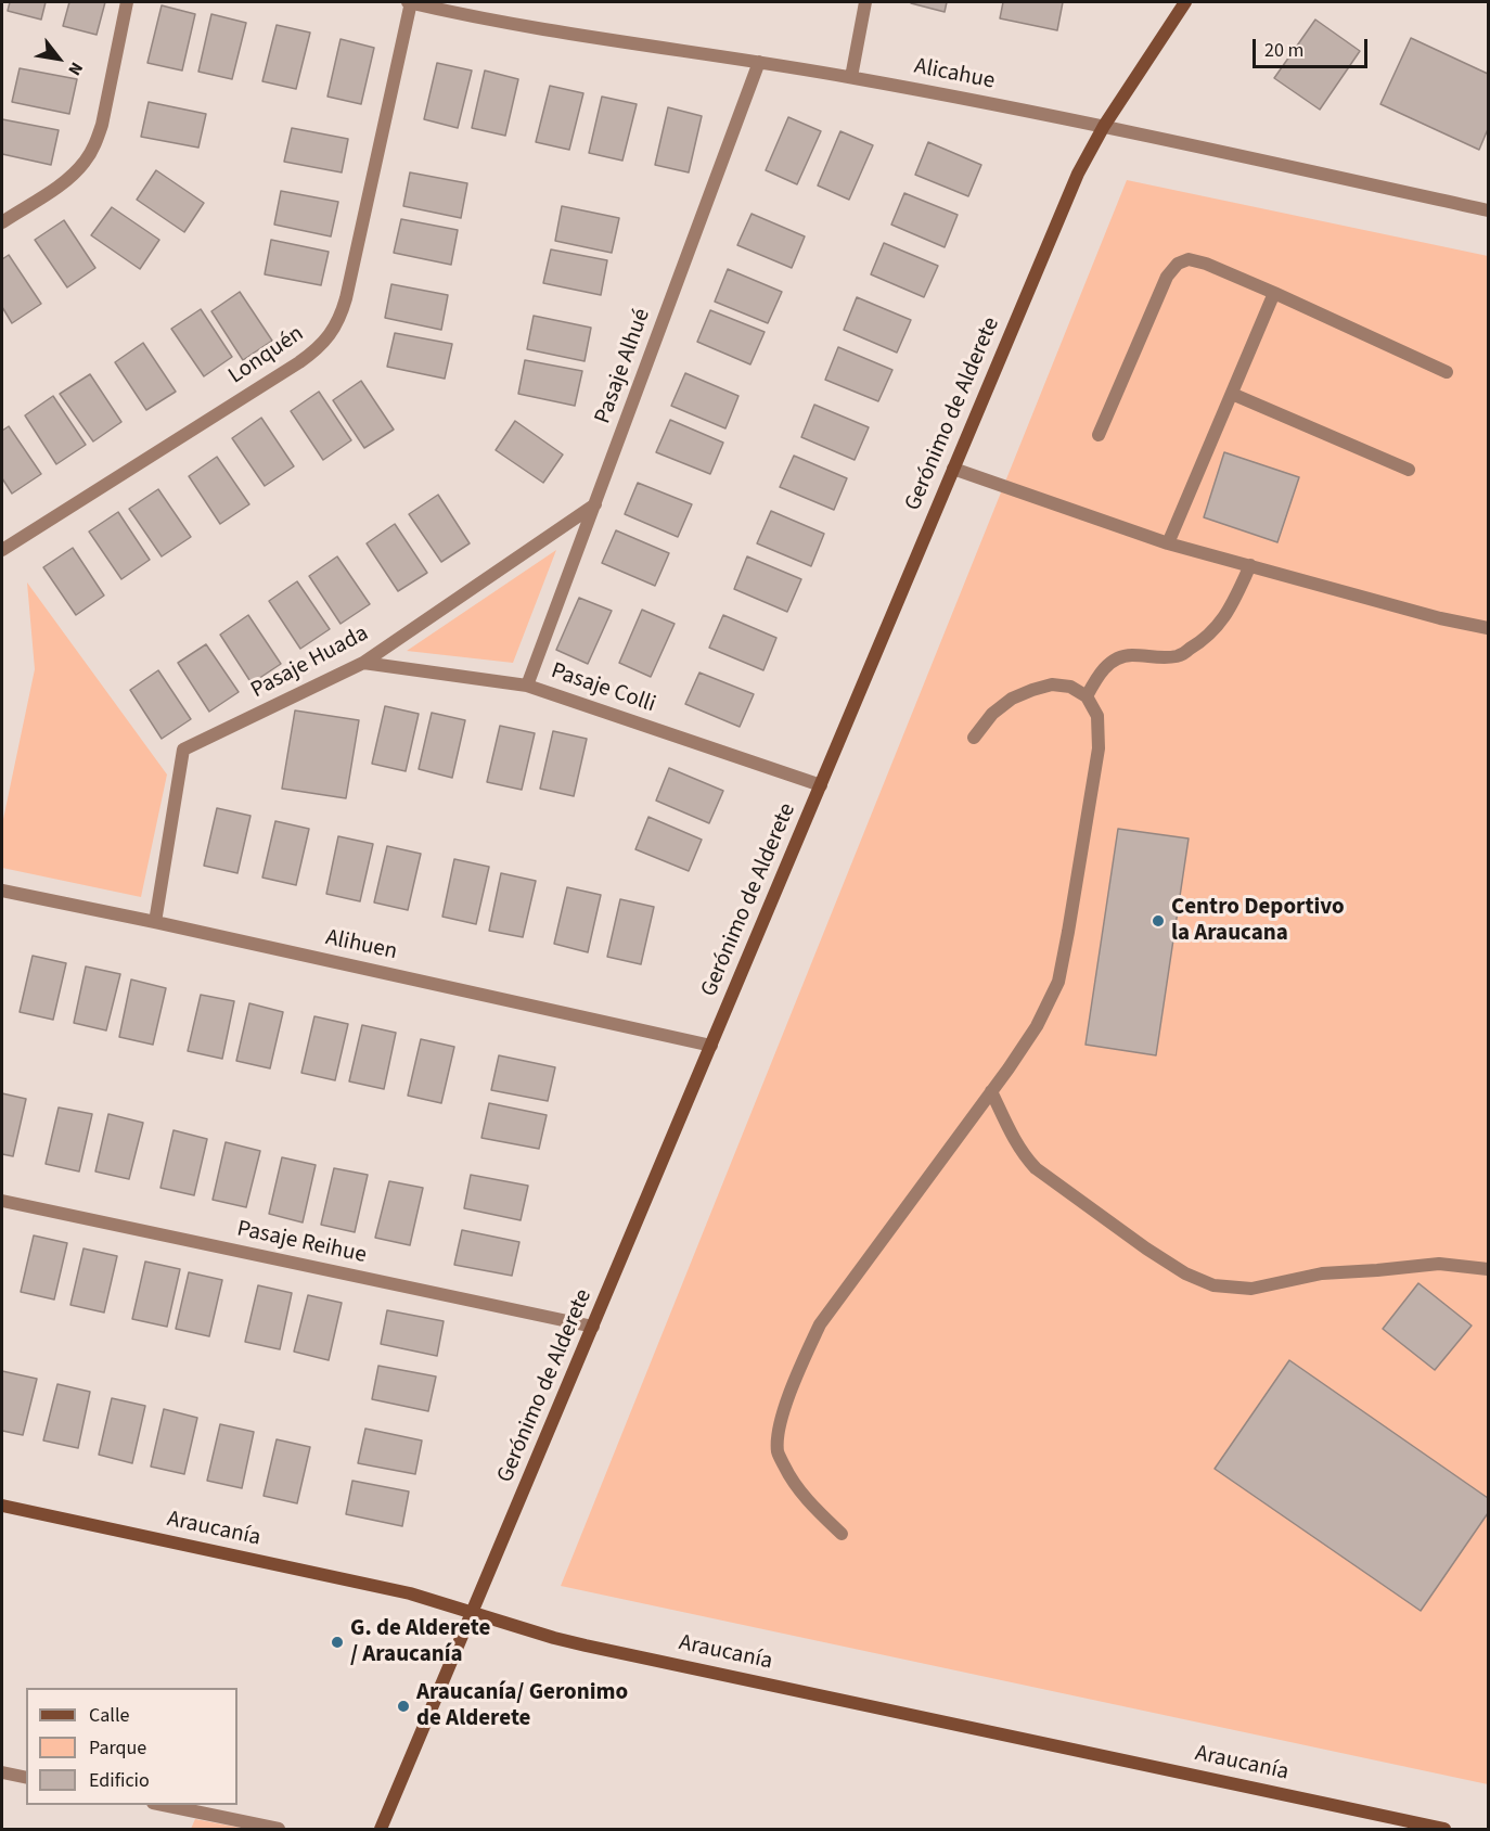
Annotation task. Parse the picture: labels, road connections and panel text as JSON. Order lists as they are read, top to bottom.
{
  "streets": {
    "street": [
      "Alicahue",
      "Lonquén",
      "Pasaje Alhué",
      "Gerónimo de Alderete",
      "Pasaje Huada",
      "Pasaje Colli",
      "Alihuen",
      "Pasaje Reihue",
      "Araucanía"
    ]
  },
  "crossings": [
    ["Alicahue", "Lonquén"],
    ["Alicahue", "Pasaje Alhué"],
    ["Alicahue", "Gerónimo de Alderete"],
    ["Pasaje Alhué", "Pasaje Huada"],
    ["Pasaje Alhué", "Pasaje Colli"],
    ["Gerónimo de Alderete", "Pasaje Colli"],
    ["Gerónimo de Alderete", "Alihuen"],
    ["Gerónimo de Alderete", "Pasaje Reihue"],
    ["Gerónimo de Alderete", "Araucanía"],
    ["Pasaje Huada", "Pasaje Colli"],
    ["Pasaje Huada", "Alihuen"]
  ],
  "places": ["Centro Deportivo la Araucana", "G. de Alderete / Araucanía", "Araucanía/ Geronimo de Alderete"],
  "legend": ["Calle", "Parque", "Edificio"],
  "scale_bar": "20 m",
  "north": "bottom right"
}
